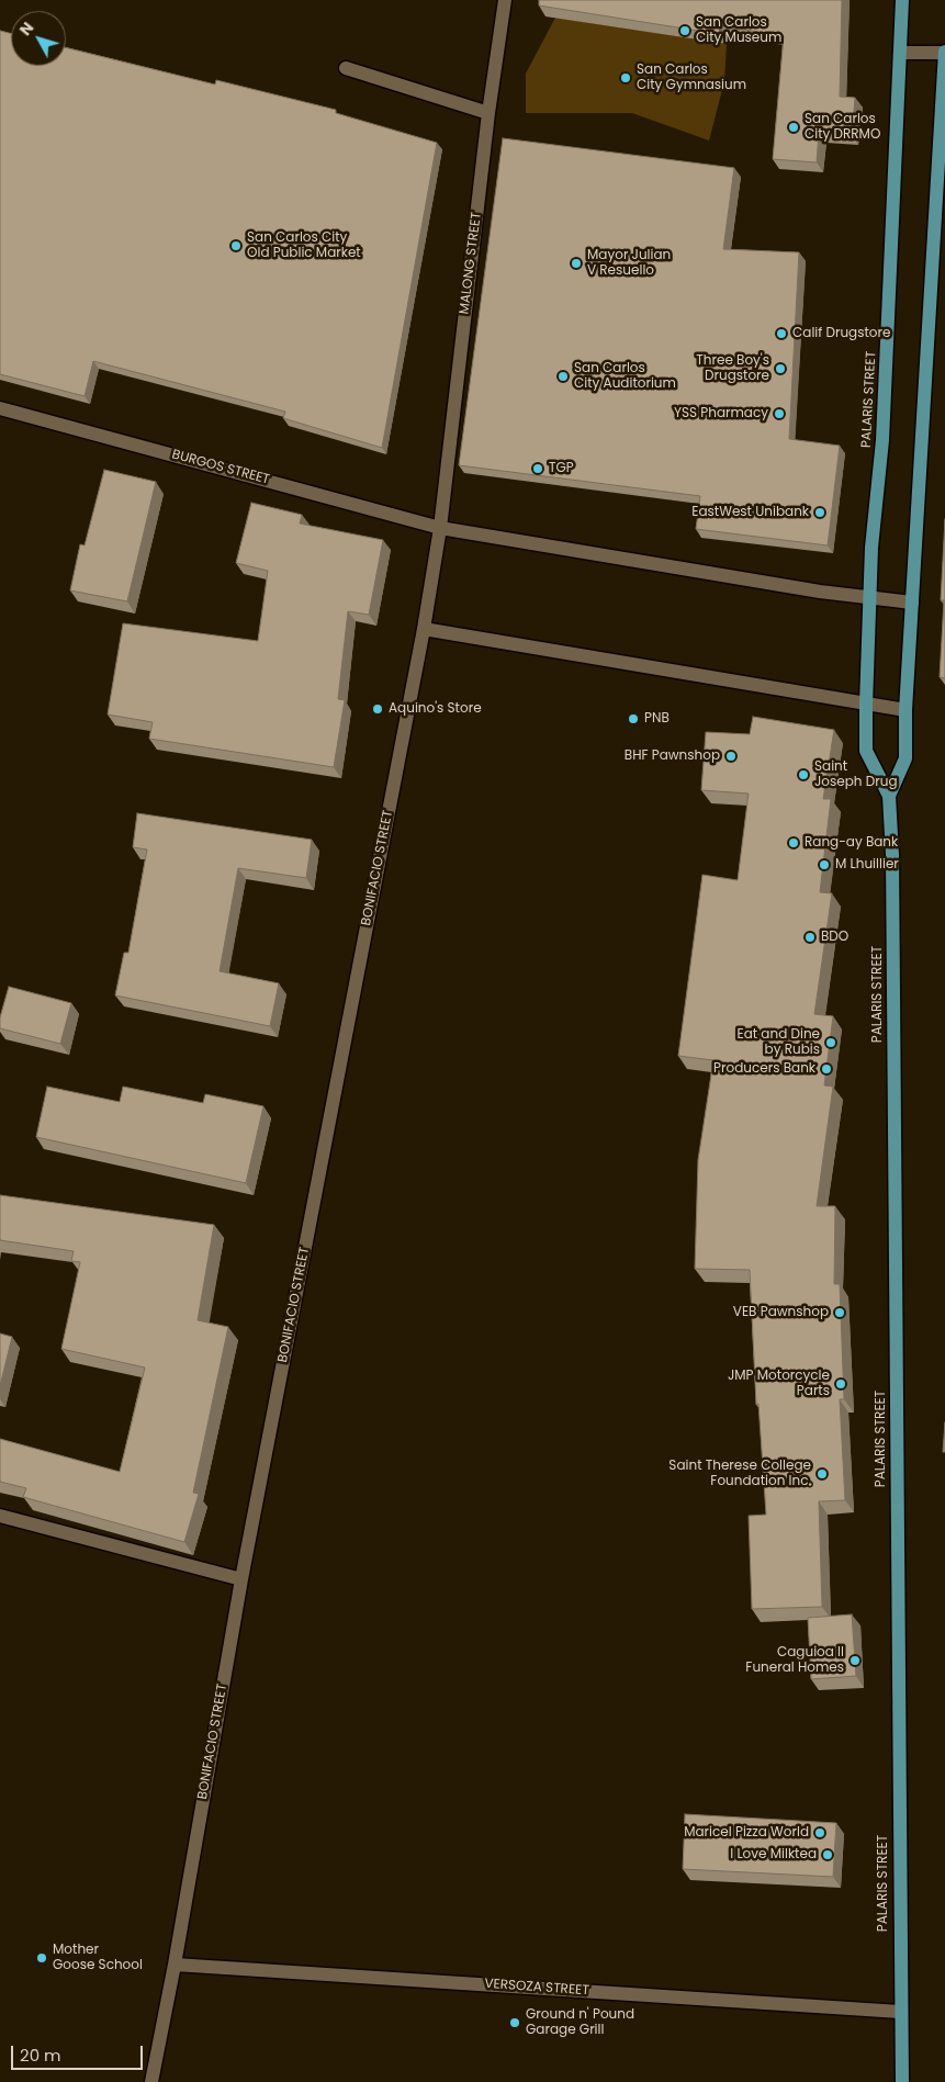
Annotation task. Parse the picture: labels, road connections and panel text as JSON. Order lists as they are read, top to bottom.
{
  "streets": {
    "main road": ["PALARIS STREET"],
    "street": [
      "MALONG STREET",
      "BURGOS STREET",
      "BONIFACIO STREET",
      "VERSOZA STREET"
    ]
  },
  "crossings": [
    ["MALONG STREET", "BURGOS STREET"],
    ["MALONG STREET", "BONIFACIO STREET"],
    ["PALARIS STREET", "BURGOS STREET"],
    ["PALARIS STREET", "VERSOZA STREET"],
    ["BURGOS STREET", "BONIFACIO STREET"],
    ["BONIFACIO STREET", "VERSOZA STREET"]
  ],
  "places": [
    "San Carlos City Museum",
    "San Carlos City Gymnasium",
    "San Carlos City DRRMO",
    "San Carlos City Old Public Market",
    "Mayor Julian V Resuello",
    "Calif Drugstore",
    "Three Boy's Drugstore",
    "San Carlos City Auditorium",
    "YSS Pharmacy",
    "TGP",
    "EastWest Unibank",
    "Aquino's Store",
    "PNB",
    "BHF Pawnshop",
    "Saint Joseph Drug",
    "Rang-ay Bank",
    "M Lhuillier",
    "BDO",
    "Eat and Dine by Rubis",
    "Producers Bank",
    "VEB Pawnshop",
    "JMP Motorcycle Parts",
    "Saint Therese College Foundation Inc.",
    "Caguioa II Funeral Homes",
    "Maricel Pizza World",
    "I Love Milktea",
    "Mother Goose School",
    "Ground n' Pound Garage Grill"
  ],
  "scale_bar": "20 m",
  "north": "top left"
}
